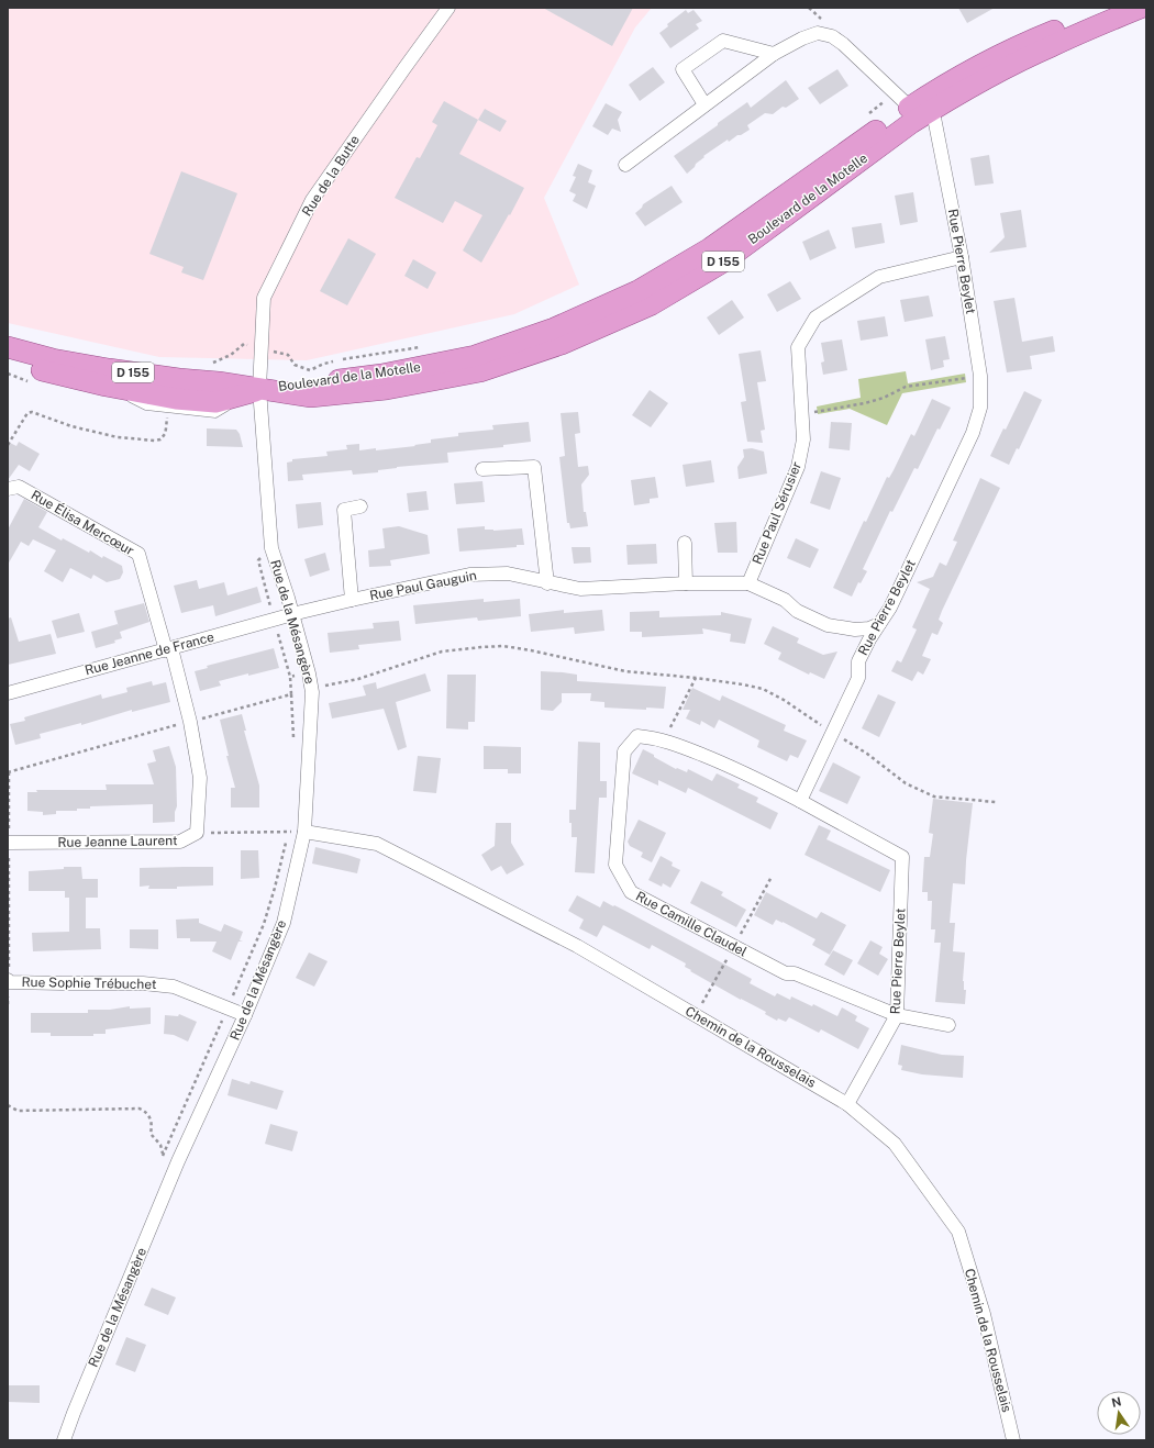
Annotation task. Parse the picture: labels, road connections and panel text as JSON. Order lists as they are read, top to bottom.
{
  "streets": {
    "main road": ["Boulevard de la Motelle", "D 155"],
    "street": [
      "Rue de la Butte",
      "Rue Pierre Beylet",
      "Rue Paul Sérusier",
      "Rue Élisa Mercœur",
      "Rue Paul Gauguin",
      "Rue de la Mésangère",
      "Rue Jeanne de France",
      "Rue Jeanne Laurent",
      "Rue Camille Claudel",
      "Rue Sophie Trébuchet",
      "Chemin de la Rousselais"
    ]
  },
  "crossings": [
    ["Rue de la Butte", "Boulevard de la Motelle"],
    ["Rue de la Butte", "Rue de la Mésangère"],
    ["Boulevard de la Motelle", "Rue Pierre Beylet"],
    ["Boulevard de la Motelle", "Rue de la Mésangère"],
    ["Rue Pierre Beylet", "Rue Paul Sérusier"],
    ["Rue Pierre Beylet", "Rue Paul Gauguin"],
    ["Rue Pierre Beylet", "Rue Camille Claudel"],
    ["Rue Pierre Beylet", "Chemin de la Rousselais"],
    ["Rue Paul Sérusier", "Rue Paul Gauguin"],
    ["Rue Élisa Mercœur", "Rue Jeanne de France"],
    ["Rue Élisa Mercœur", "Rue Jeanne Laurent"],
    ["Rue Paul Gauguin", "Rue de la Mésangère"],
    ["Rue Paul Gauguin", "Rue Jeanne de France"],
    ["Rue de la Mésangère", "Rue Jeanne de France"],
    ["Rue de la Mésangère", "Rue Sophie Trébuchet"],
    ["Rue de la Mésangère", "Chemin de la Rousselais"],
    ["Rue Jeanne de France", "Rue Jeanne Laurent"]
  ],
  "north": "top"
}
